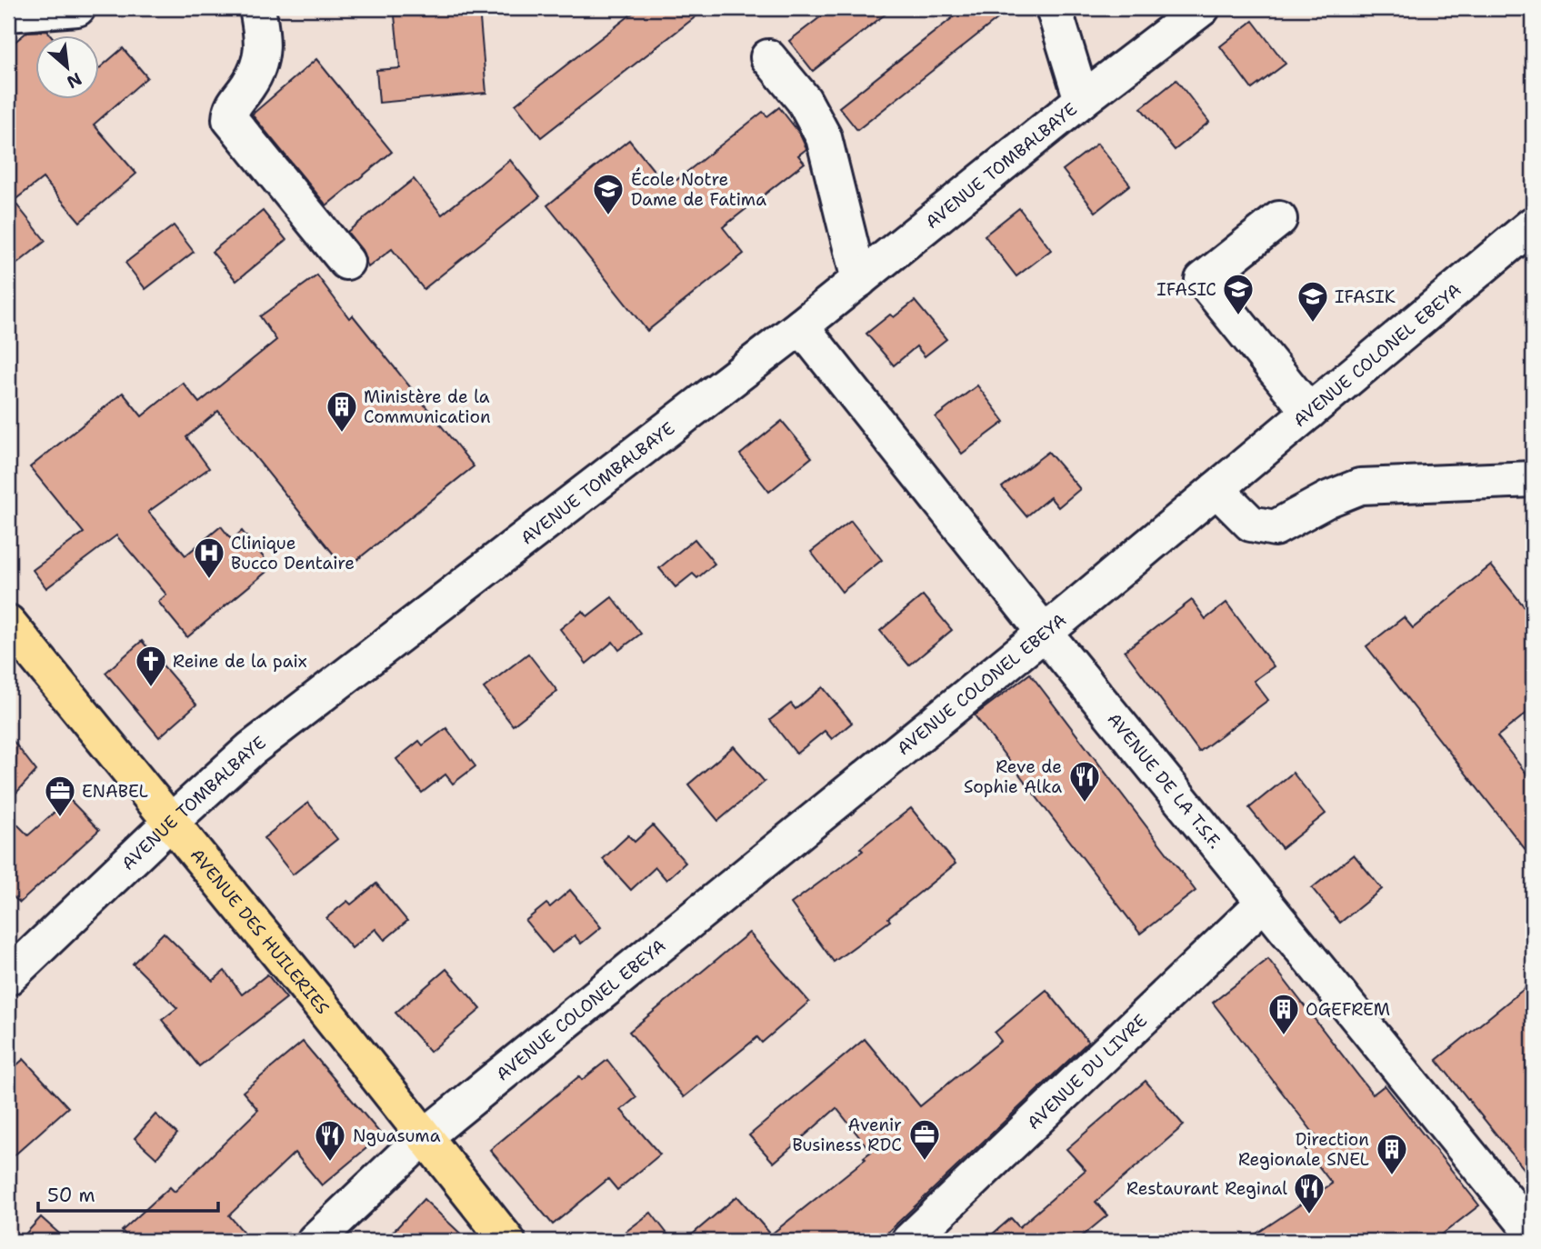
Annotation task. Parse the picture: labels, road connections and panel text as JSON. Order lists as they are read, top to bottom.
{
  "streets": {
    "main road": ["AVENUE DES HUILERIES"],
    "street": [
      "AVENUE TOMBALBAYE",
      "AVENUE COLONEL EBEYA",
      "AVENUE DE LA T.S.F.",
      "AVENUE DU LIVRE"
    ]
  },
  "crossings": [
    ["AVENUE TOMBALBAYE", "AVENUE DE LA T.S.F."],
    ["AVENUE TOMBALBAYE", "AVENUE DES HUILERIES"],
    ["AVENUE COLONEL EBEYA", "AVENUE DE LA T.S.F."],
    ["AVENUE COLONEL EBEYA", "AVENUE DES HUILERIES"],
    ["AVENUE DE LA T.S.F.", "AVENUE DU LIVRE"]
  ],
  "places": {
    "school or university": ["École Notre Dame de Fatima", "IFASIC", "IFASIK"],
    "building": ["Ministère de la Communication", "OGEFREM", "Direction Regionale SNEL"],
    "hospital": ["Clinique Bucco Dentaire"],
    "church": ["Reine de la paix"],
    "restaurant": ["Reve de Sophie Alka", "Nguasuma", "Restaurant Reginal"],
    "office": ["ENABEL", "Avenir Business RDC"]
  },
  "scale_bar": "50 m",
  "north": "bottom right"
}
